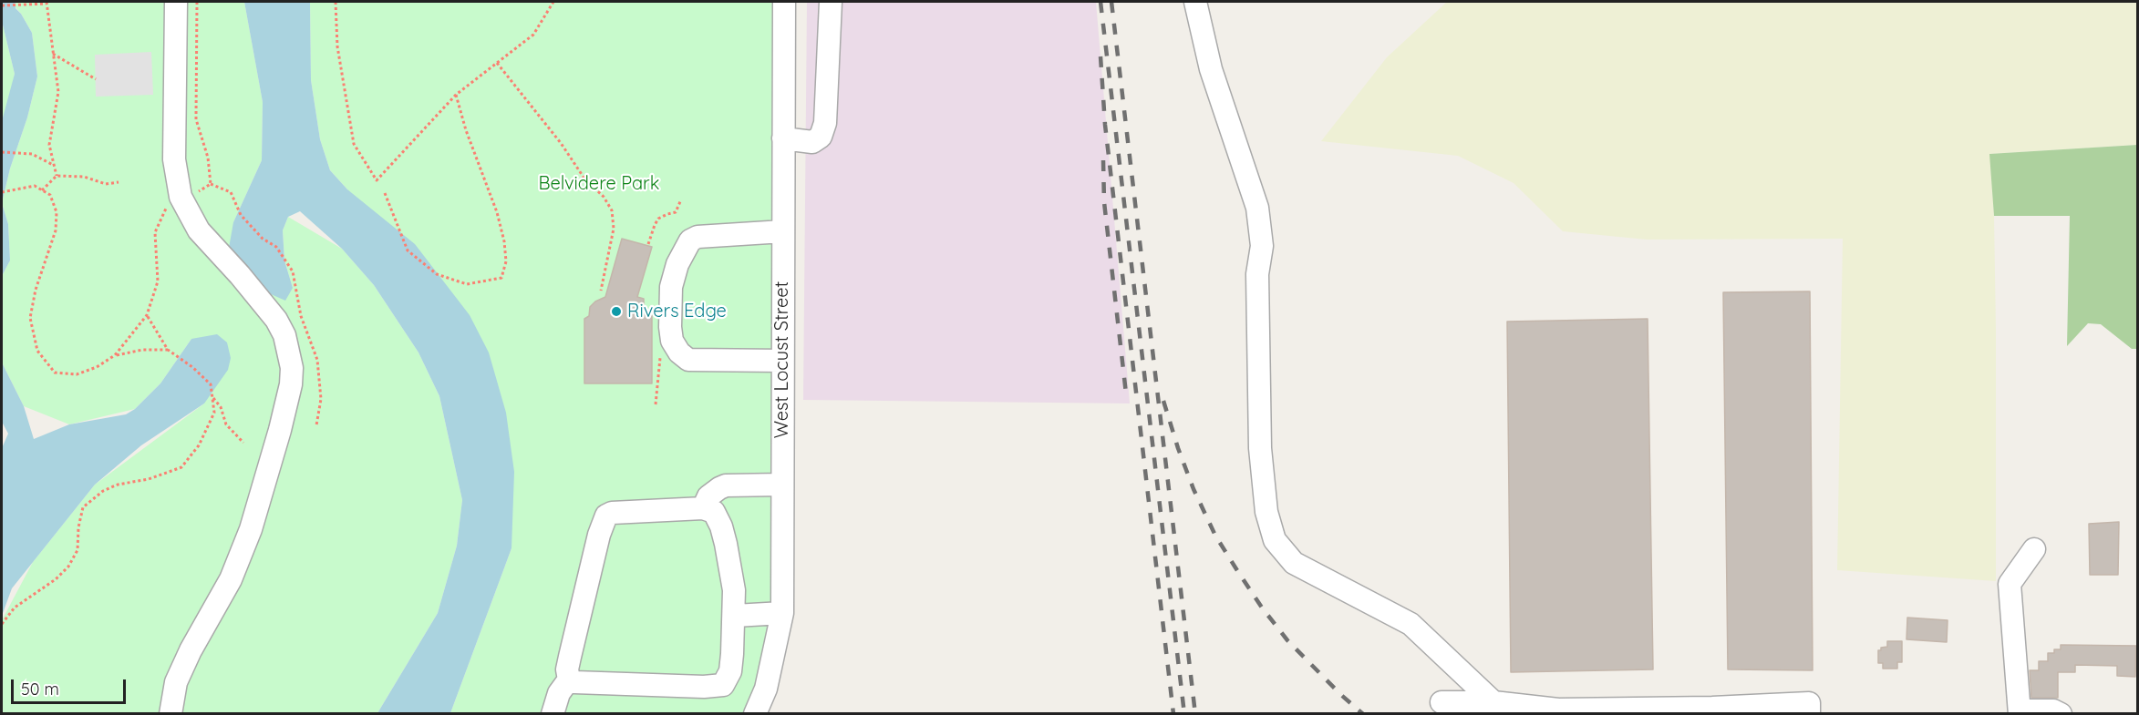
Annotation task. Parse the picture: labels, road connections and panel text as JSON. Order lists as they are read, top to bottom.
{
  "streets": {
    "street": ["West Locust Street"]
  },
  "parks": ["Belvidere Park"],
  "places": ["Rivers Edge"],
  "scale_bar": "50 m"
}
